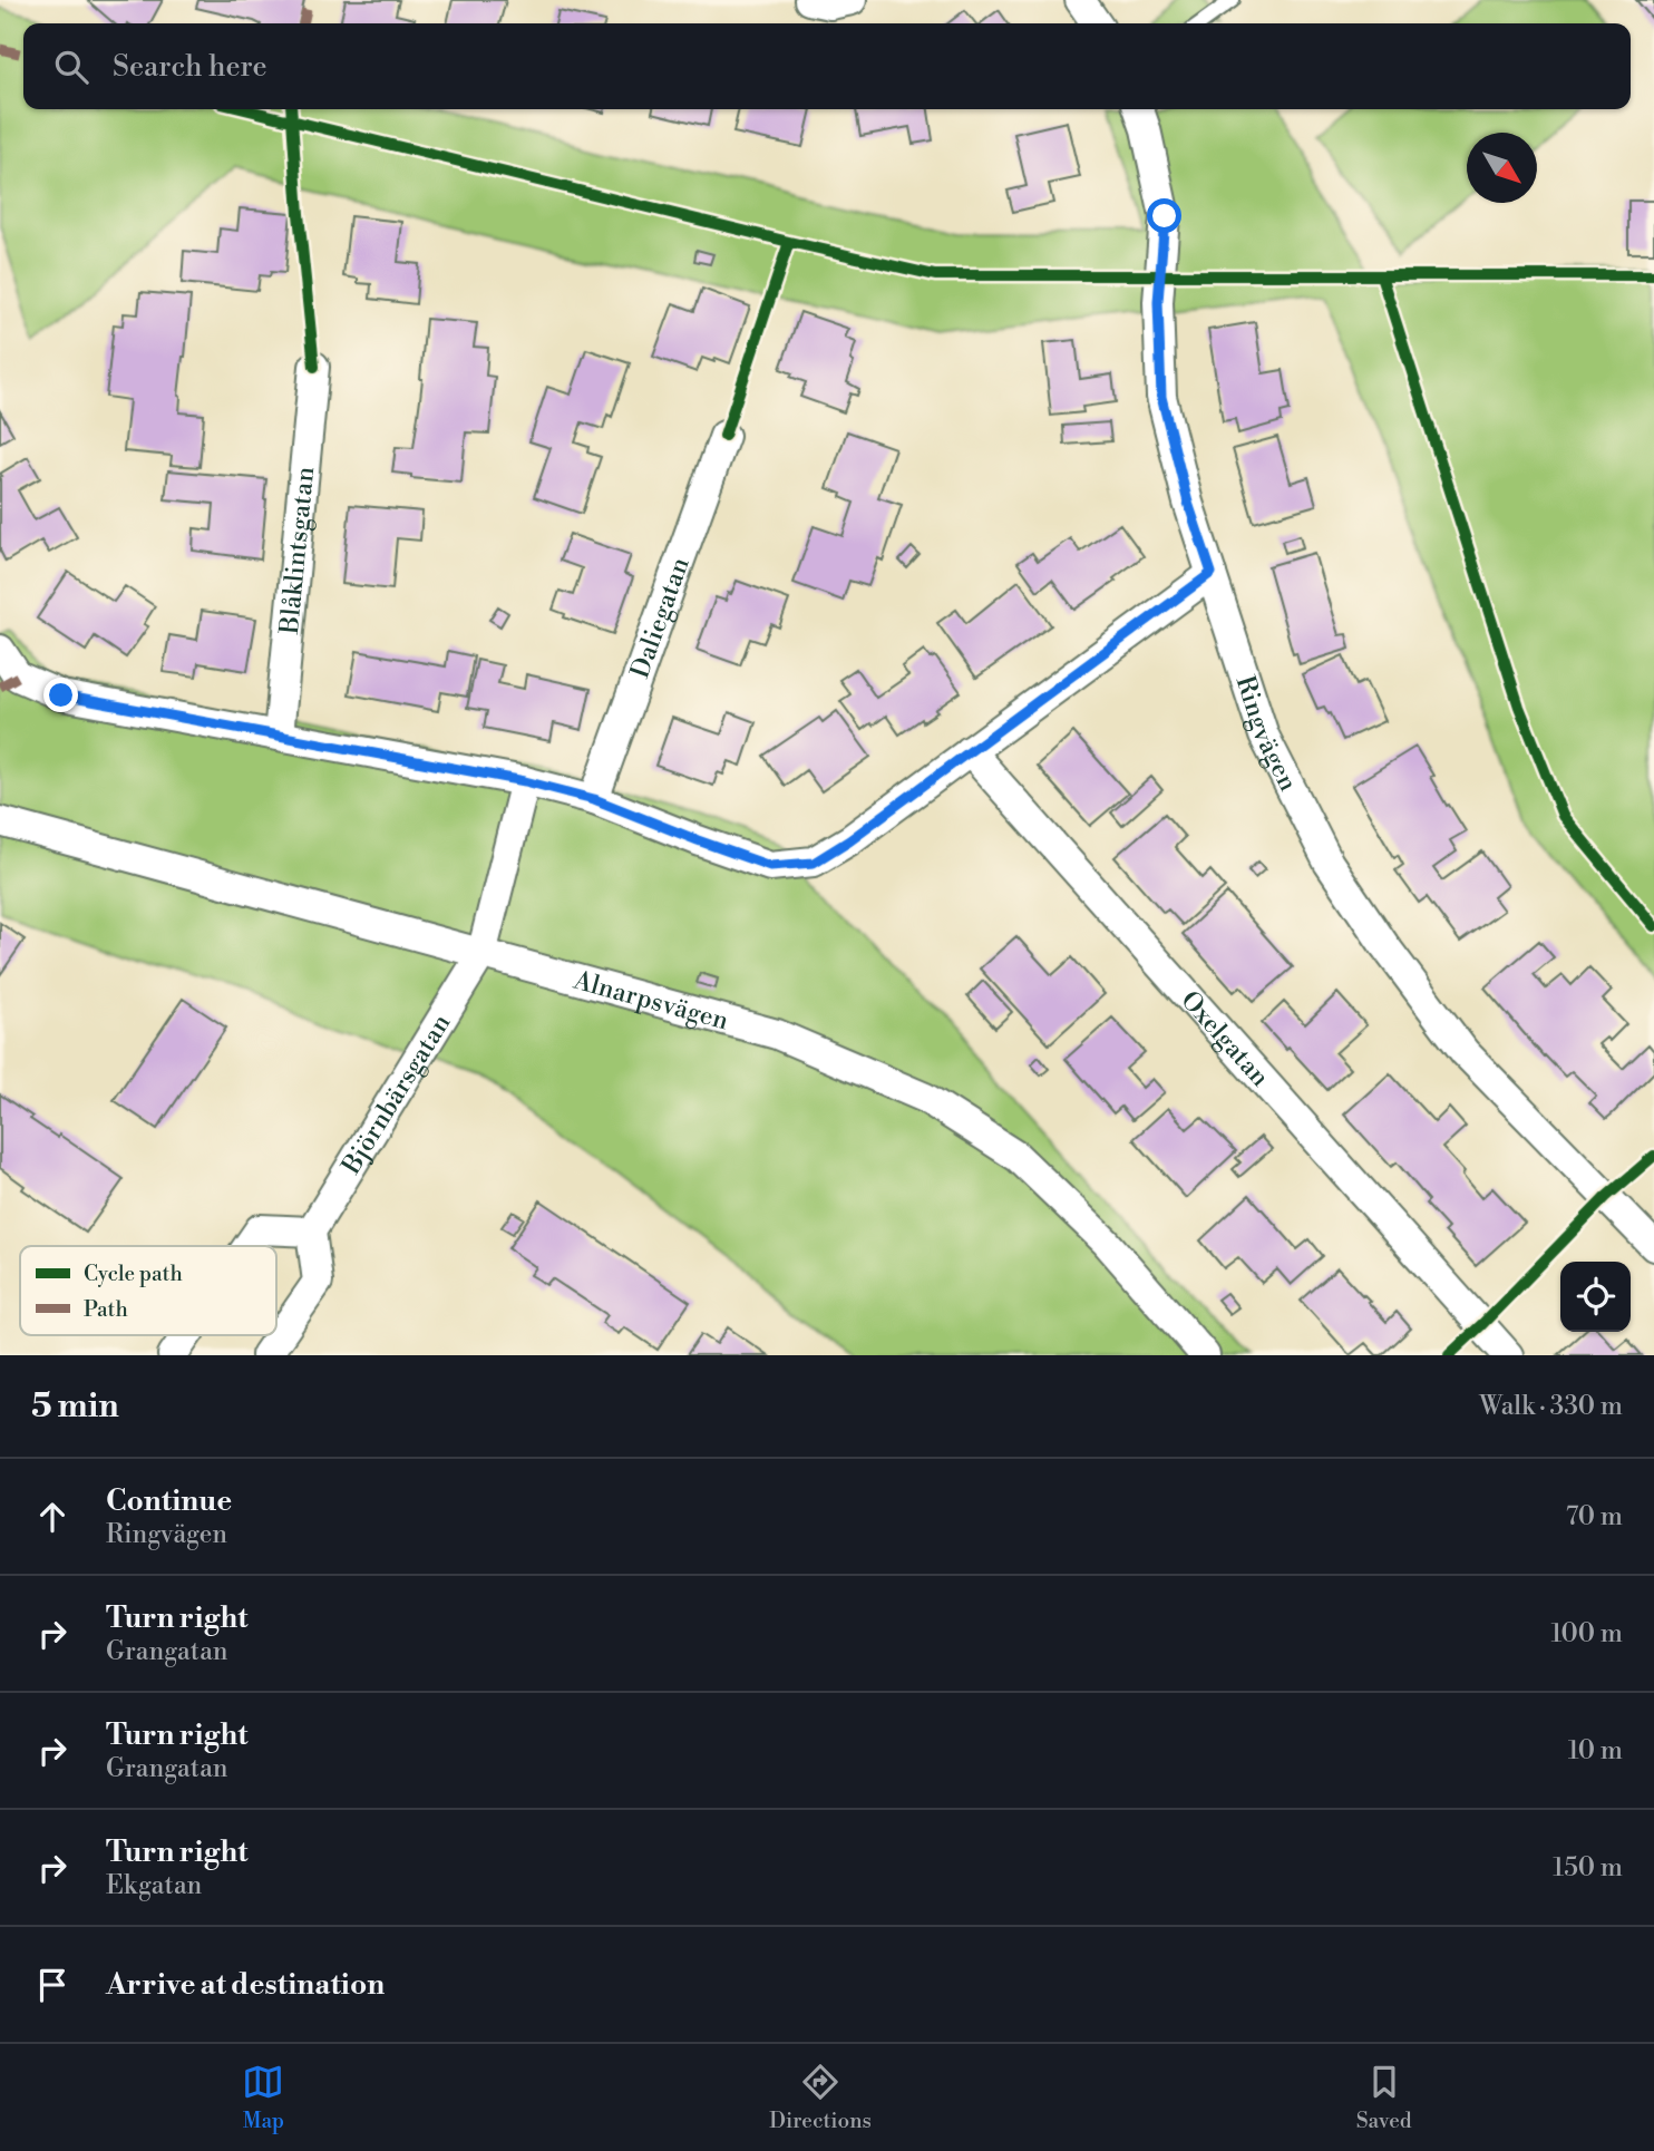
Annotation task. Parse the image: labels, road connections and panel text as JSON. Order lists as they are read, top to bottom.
{
  "streets": {
    "street": [
      "Blåklintsgatan",
      "Daliegatan",
      "Ringvägen",
      "Alnarpsvägen",
      "Oxelgatan",
      "Björnbärsgatan"
    ]
  },
  "crossings": [
    ["Alnarpsvägen", "Björnbärsgatan"]
  ],
  "legend": ["Cycle path", "Path"],
  "north": "bottom right",
  "page": {
    "search": "Search here",
    "heading": ["5 min", "Walk · 330 m"],
    "list": [
      ["Continue", "Ringvägen", "70 m"],
      ["Turn right", "Grangatan", "100 m"],
      ["Turn right", "Grangatan", "10 m"],
      ["Turn right", "Ekgatan", "150 m"],
      "Arrive at destination"
    ],
    "nav": ["Map", "Directions", "Saved"]
  }
}
